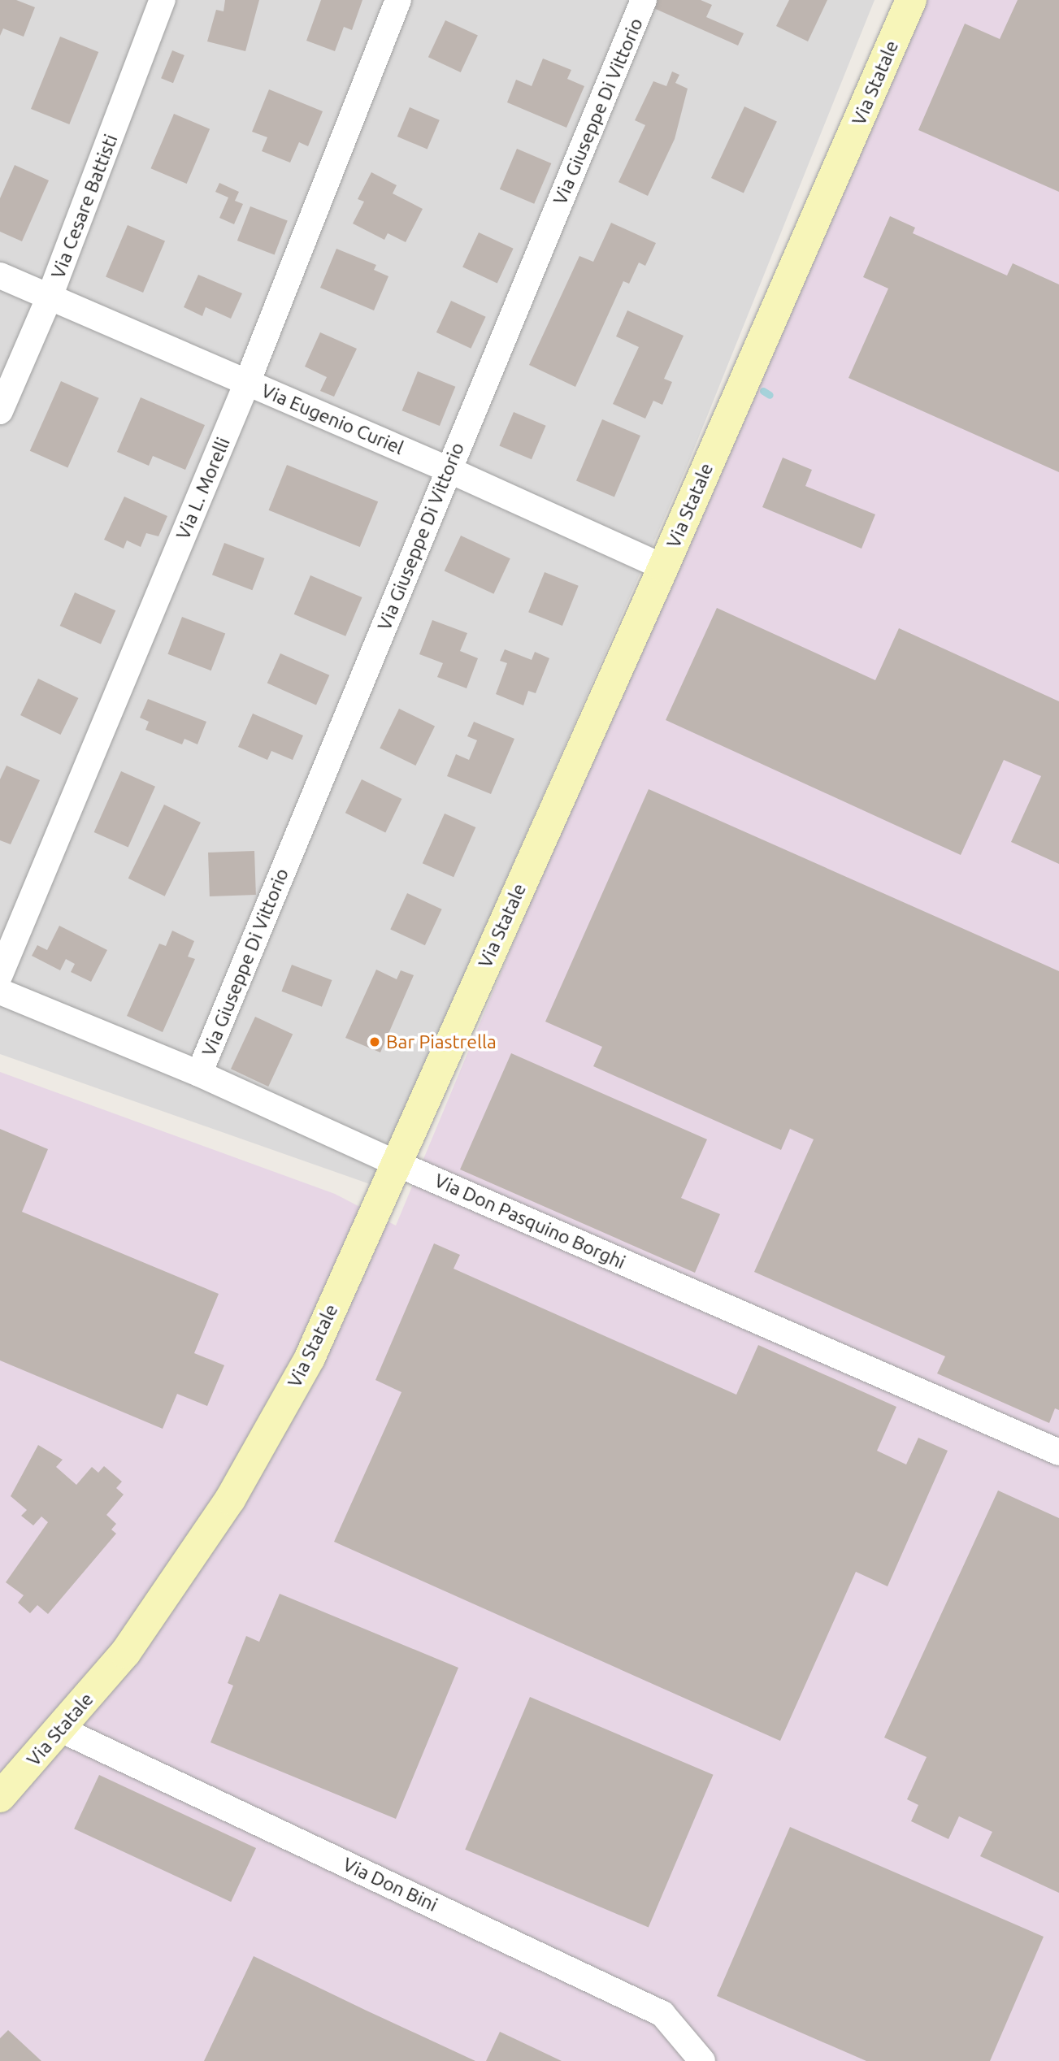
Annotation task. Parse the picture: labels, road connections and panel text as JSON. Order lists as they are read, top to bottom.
{
  "streets": {
    "main road": ["Via Statale"],
    "street": [
      "Via Giuseppe Di Vittorio",
      "Via Cesare Battisti",
      "Via Eugenio Curiel",
      "Via L. Morelli",
      "Via Don Pasquino Borghi",
      "Via Don Bini"
    ]
  },
  "crossings": [
    ["Via Statale", "Via Eugenio Curiel"],
    ["Via Statale", "Via Don Pasquino Borghi"],
    ["Via Statale", "Via Don Bini"],
    ["Via Giuseppe Di Vittorio", "Via Eugenio Curiel"],
    ["Via Giuseppe Di Vittorio", "Via Don Pasquino Borghi"],
    ["Via Cesare Battisti", "Via Eugenio Curiel"],
    ["Via Eugenio Curiel", "Via L. Morelli"]
  ],
  "places": ["Bar Piastrella"]
}
